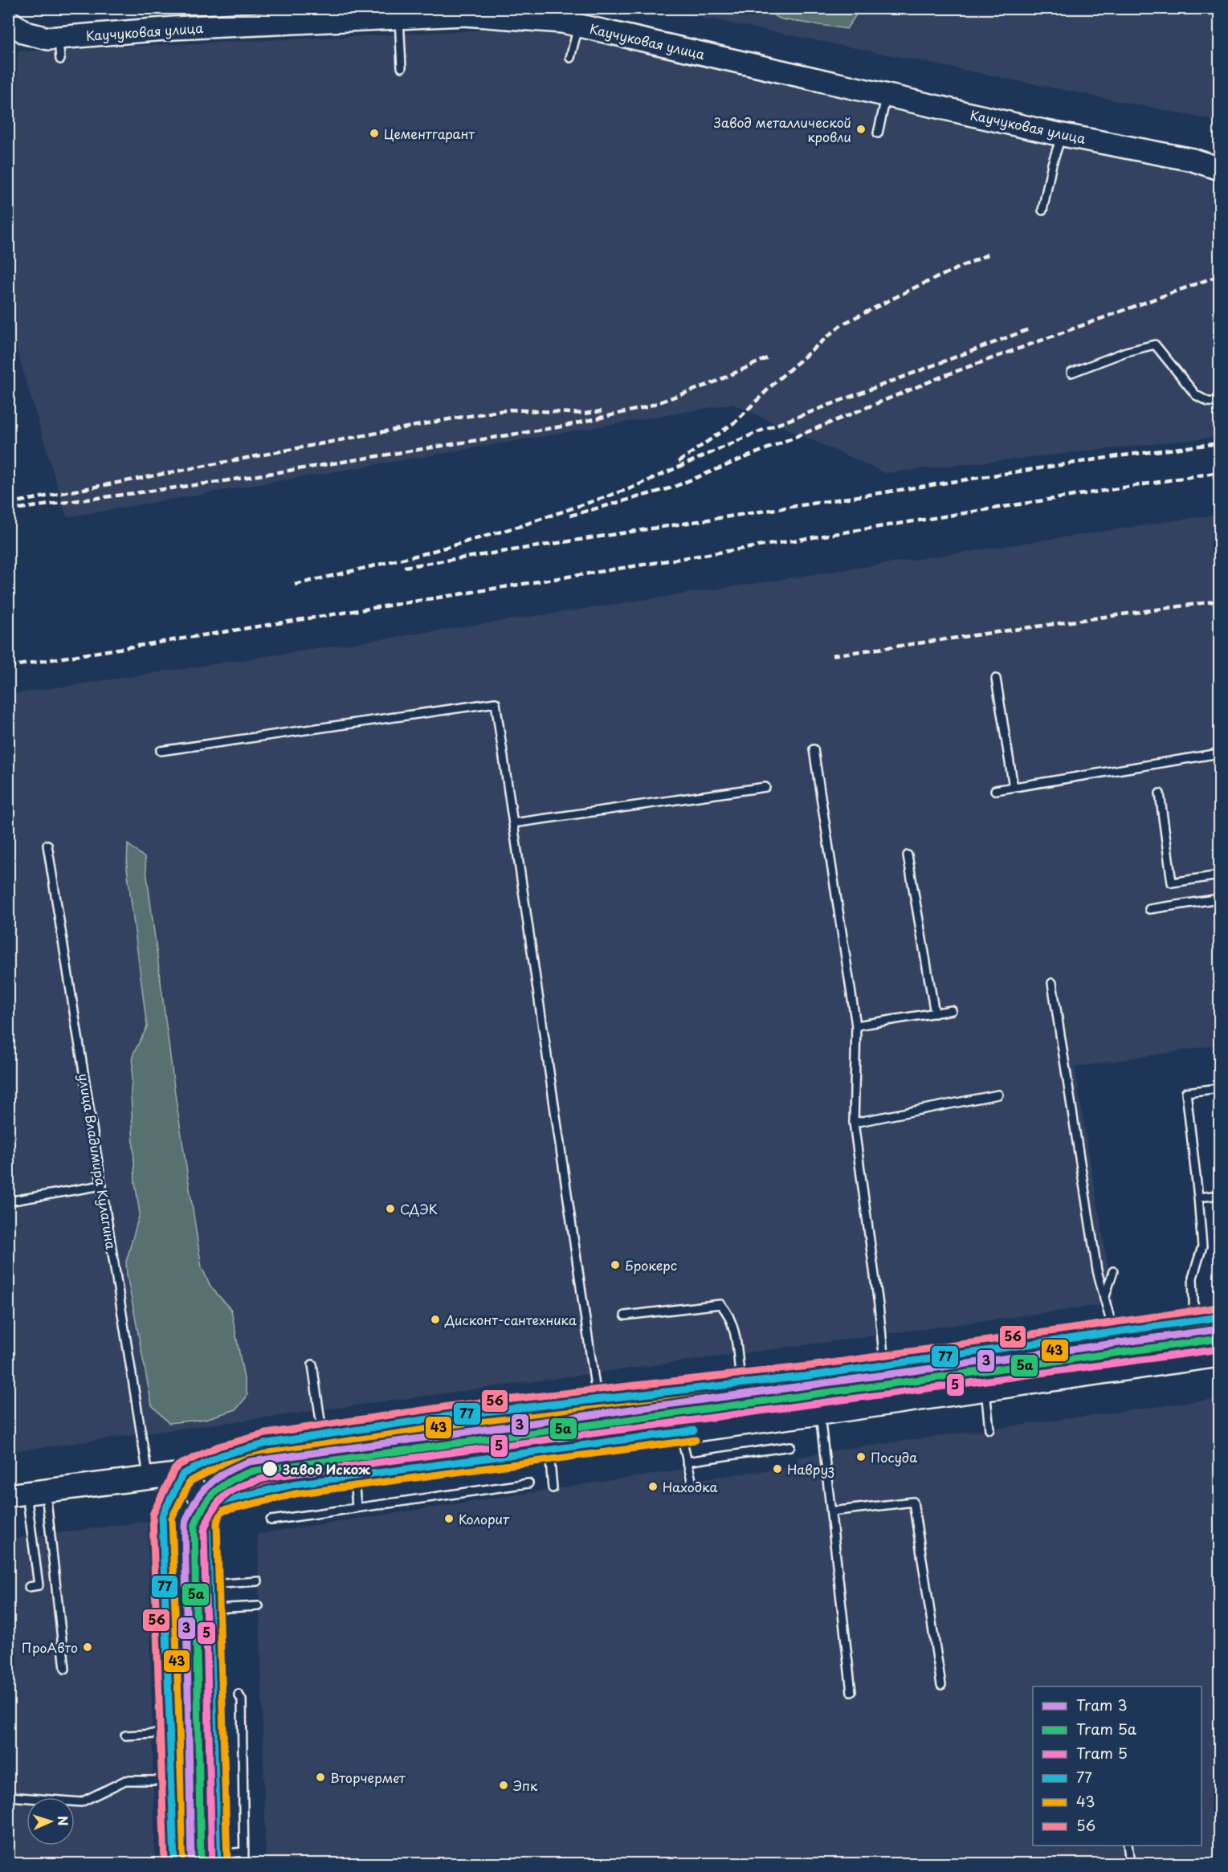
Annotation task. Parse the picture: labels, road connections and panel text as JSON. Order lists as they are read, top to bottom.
{
  "streets": {
    "main road": ["Каучуковая улица"],
    "lane": ["улица Владимира Кулагина"]
  },
  "places": [
    "Завод металлической кровли",
    "Цементгарант",
    "СДЭК",
    "Брокерс",
    "Дисконт-сантехника",
    "Посуда",
    "Завод Искож",
    "Навруз",
    "Находка",
    "Колорит",
    "ПроАвто",
    "Вторчермет",
    "Эпк"
  ],
  "lines": [
    "transit line 56",
    "transit line 77",
    "transit line 43",
    "tram line 3",
    "tram line 5а",
    "tram line 5"
  ],
  "legend": [
    "Tram 3",
    "Tram 5а",
    "Tram 5",
    "77",
    "43",
    "56"
  ],
  "north": "right"
}
